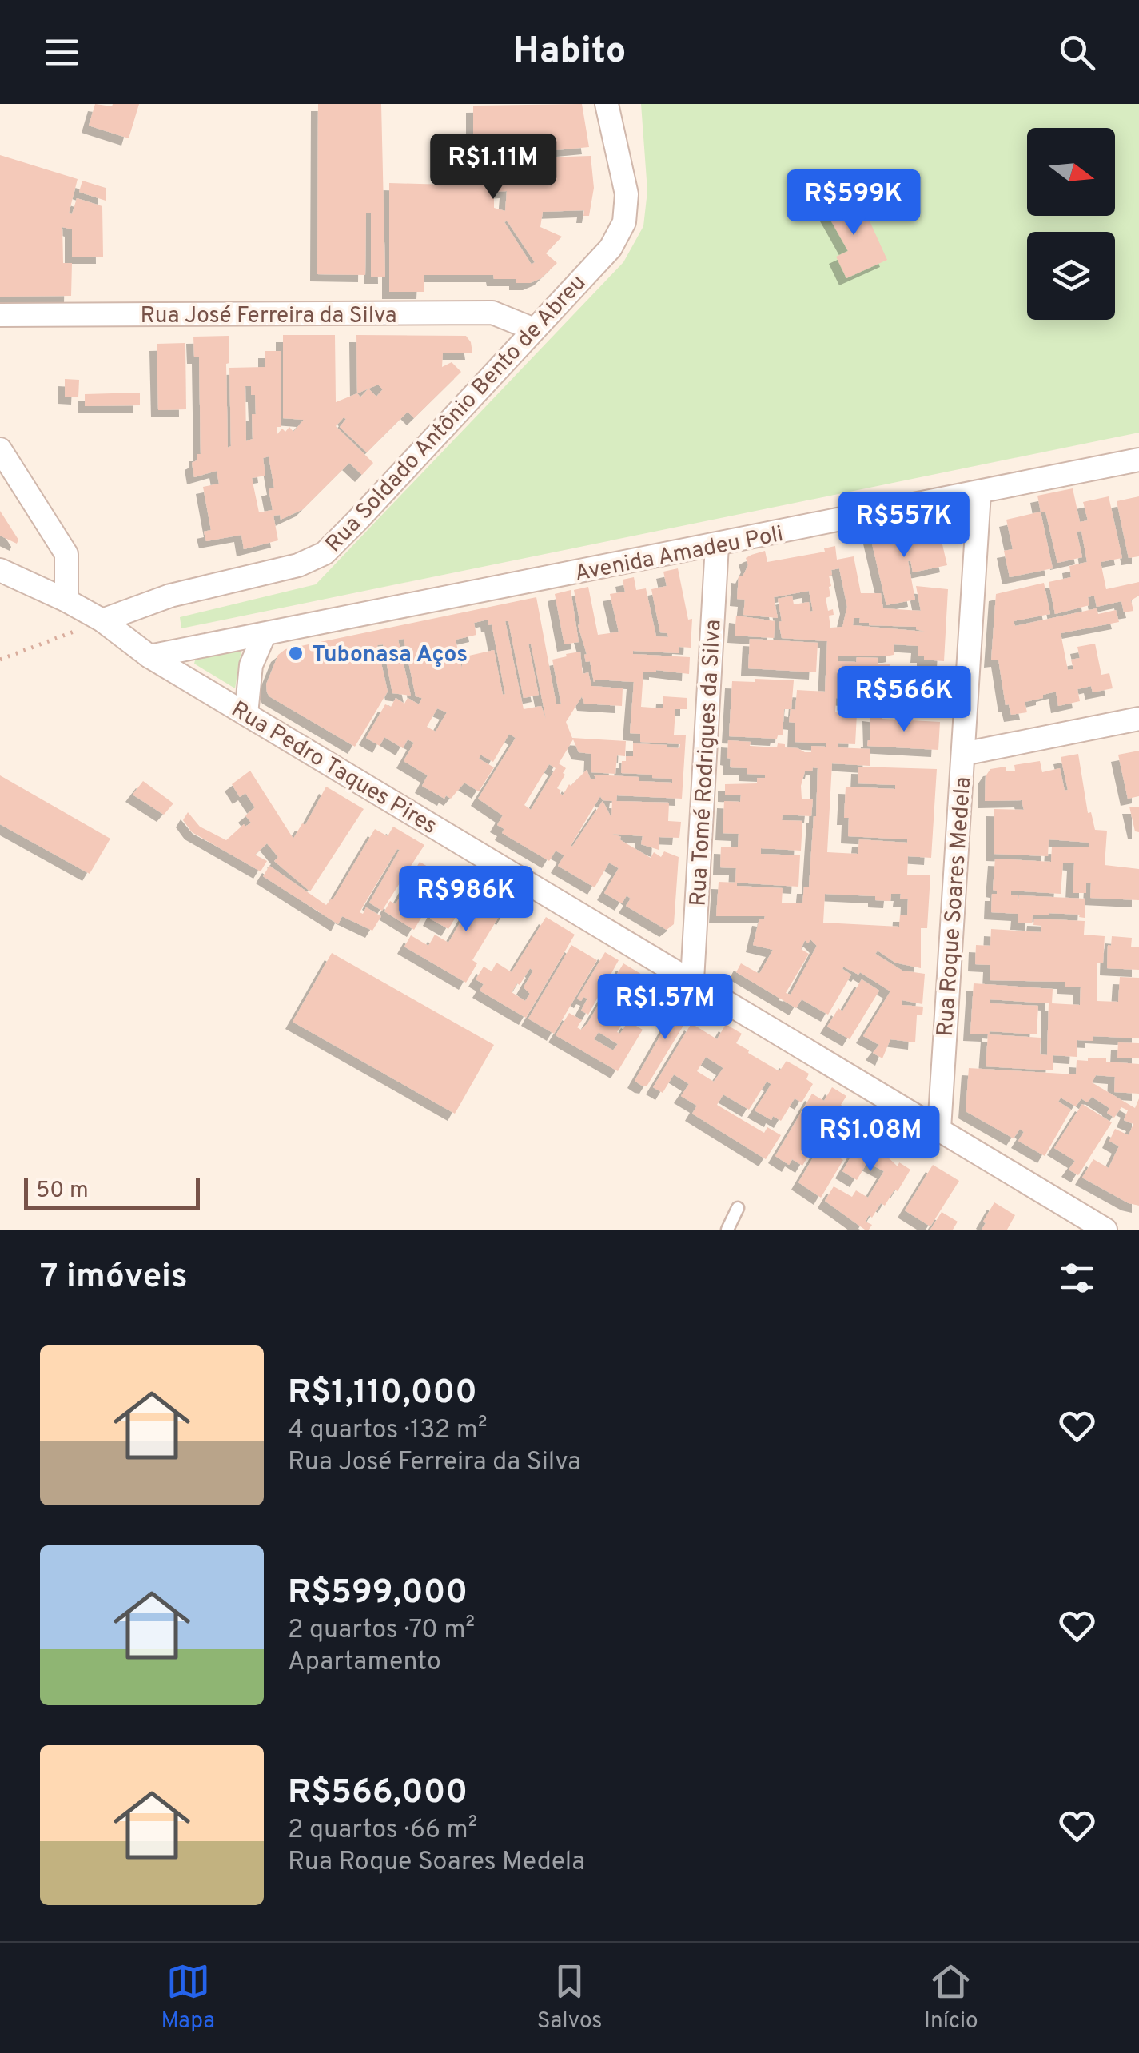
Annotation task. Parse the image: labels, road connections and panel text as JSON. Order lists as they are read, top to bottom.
{
  "streets": {
    "street": [
      "Rua José Ferreira da Silva",
      "Rua Soldado Antônio Bento de Abreu",
      "Avenida Amadeu Poli",
      "Rua Tomé Rodrigues da Silva",
      "Rua Pedro Taques Pires",
      "Rua Roque Soares Medela"
    ]
  },
  "crossings": [
    ["Rua José Ferreira da Silva", "Rua Soldado Antônio Bento de Abreu"],
    ["Rua Soldado Antônio Bento de Abreu", "Rua Pedro Taques Pires"],
    ["Avenida Amadeu Poli", "Rua Tomé Rodrigues da Silva"],
    ["Avenida Amadeu Poli", "Rua Pedro Taques Pires"],
    ["Avenida Amadeu Poli", "Rua Roque Soares Medela"],
    ["Rua Tomé Rodrigues da Silva", "Rua Pedro Taques Pires"],
    ["Rua Pedro Taques Pires", "Rua Roque Soares Medela"]
  ],
  "places": ["Tubonasa Aços"],
  "scale_bar": "50 m",
  "north": "right",
  "page": {
    "header": "Habito",
    "price": [
      "R$1.11M",
      "R$599K",
      "R$557K",
      "R$566K",
      "R$986K",
      "R$1.57M",
      "R$1.08M"
    ],
    "scale": "50 m",
    "heading": "7 imóveis",
    "list": [
      {
        "name": "R$1,110,000",
        "note": "4 quartos · 132 m² · Rua José Ferreira da Silva"
      },
      {
        "name": "R$599,000",
        "note": "2 quartos · 70 m² · Apartamento"
      },
      {
        "name": "R$566,000",
        "note": "2 quartos · 66 m² · Rua Roque Soares Medela"
      }
    ],
    "tabs": ["Mapa", "Salvos", "Início"]
  }
}
